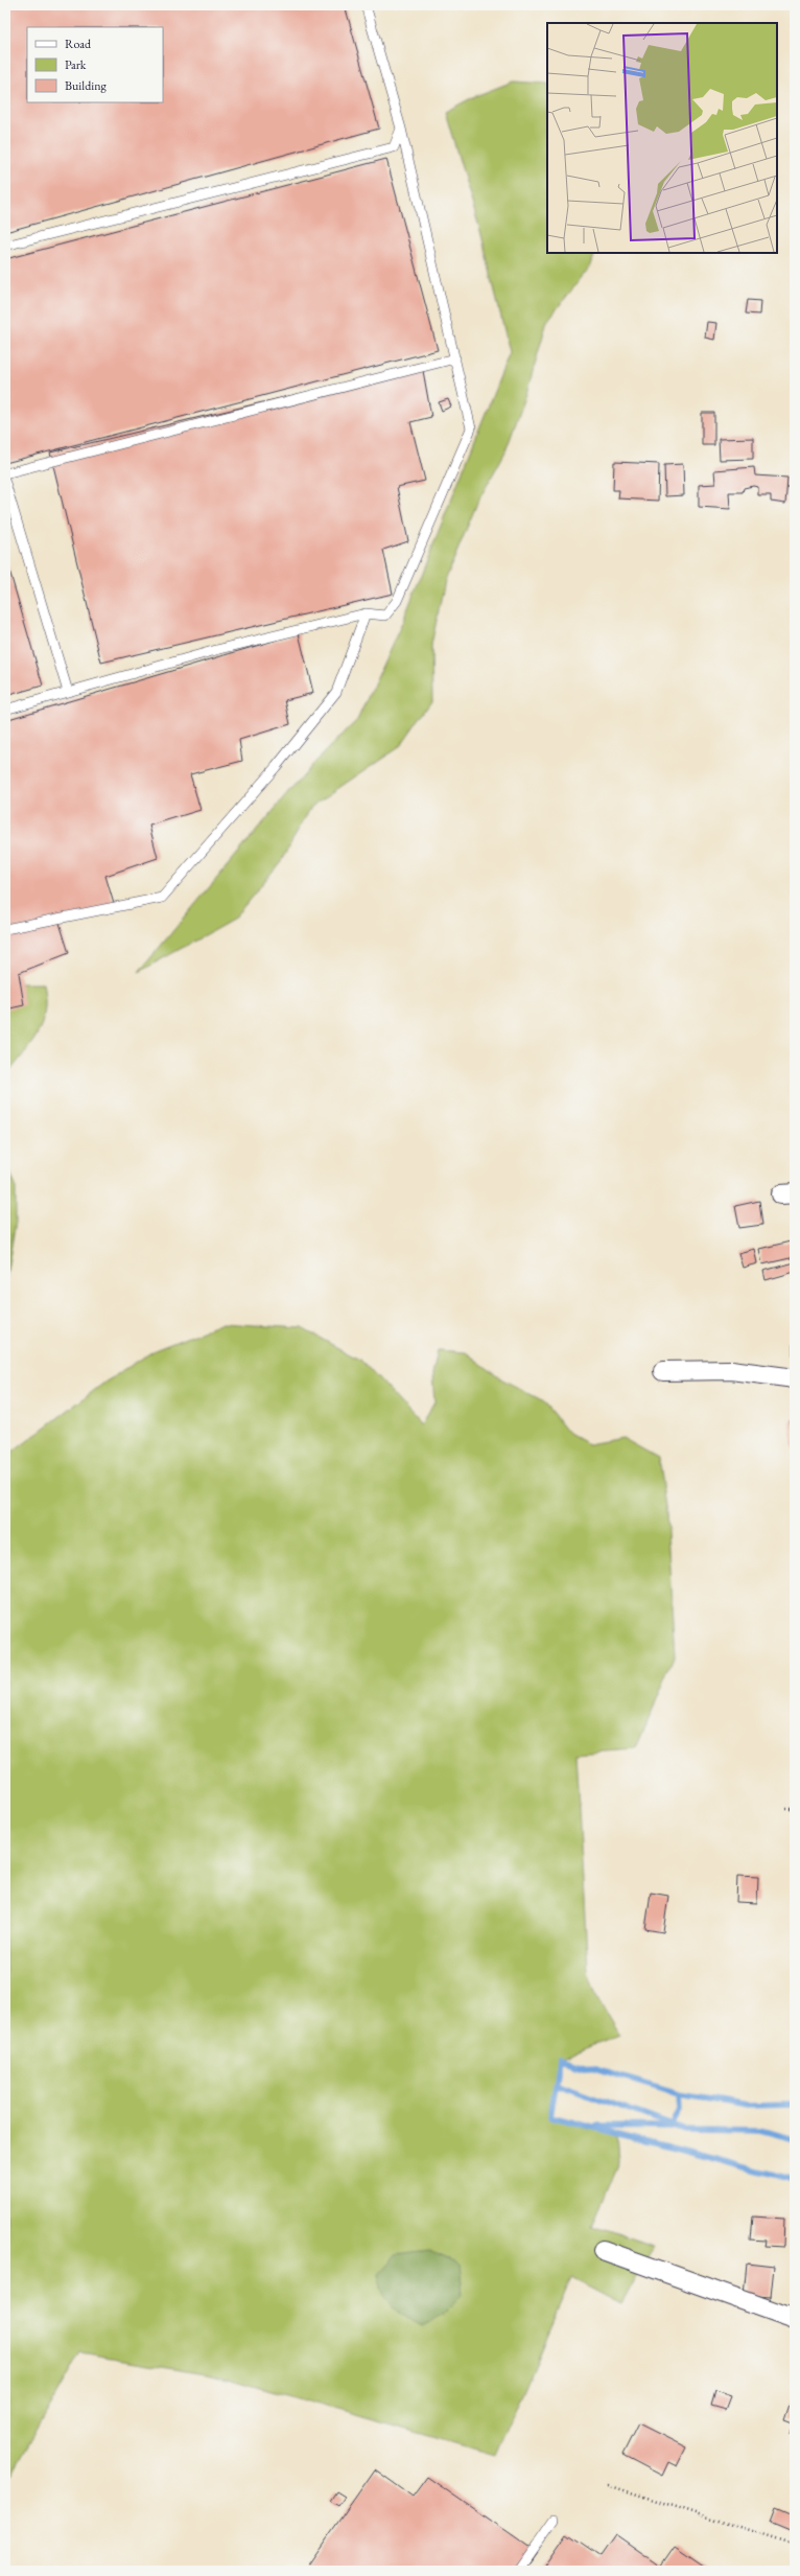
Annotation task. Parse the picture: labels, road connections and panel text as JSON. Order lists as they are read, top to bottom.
{
  "legend": ["Road", "Park", "Building"]
}
